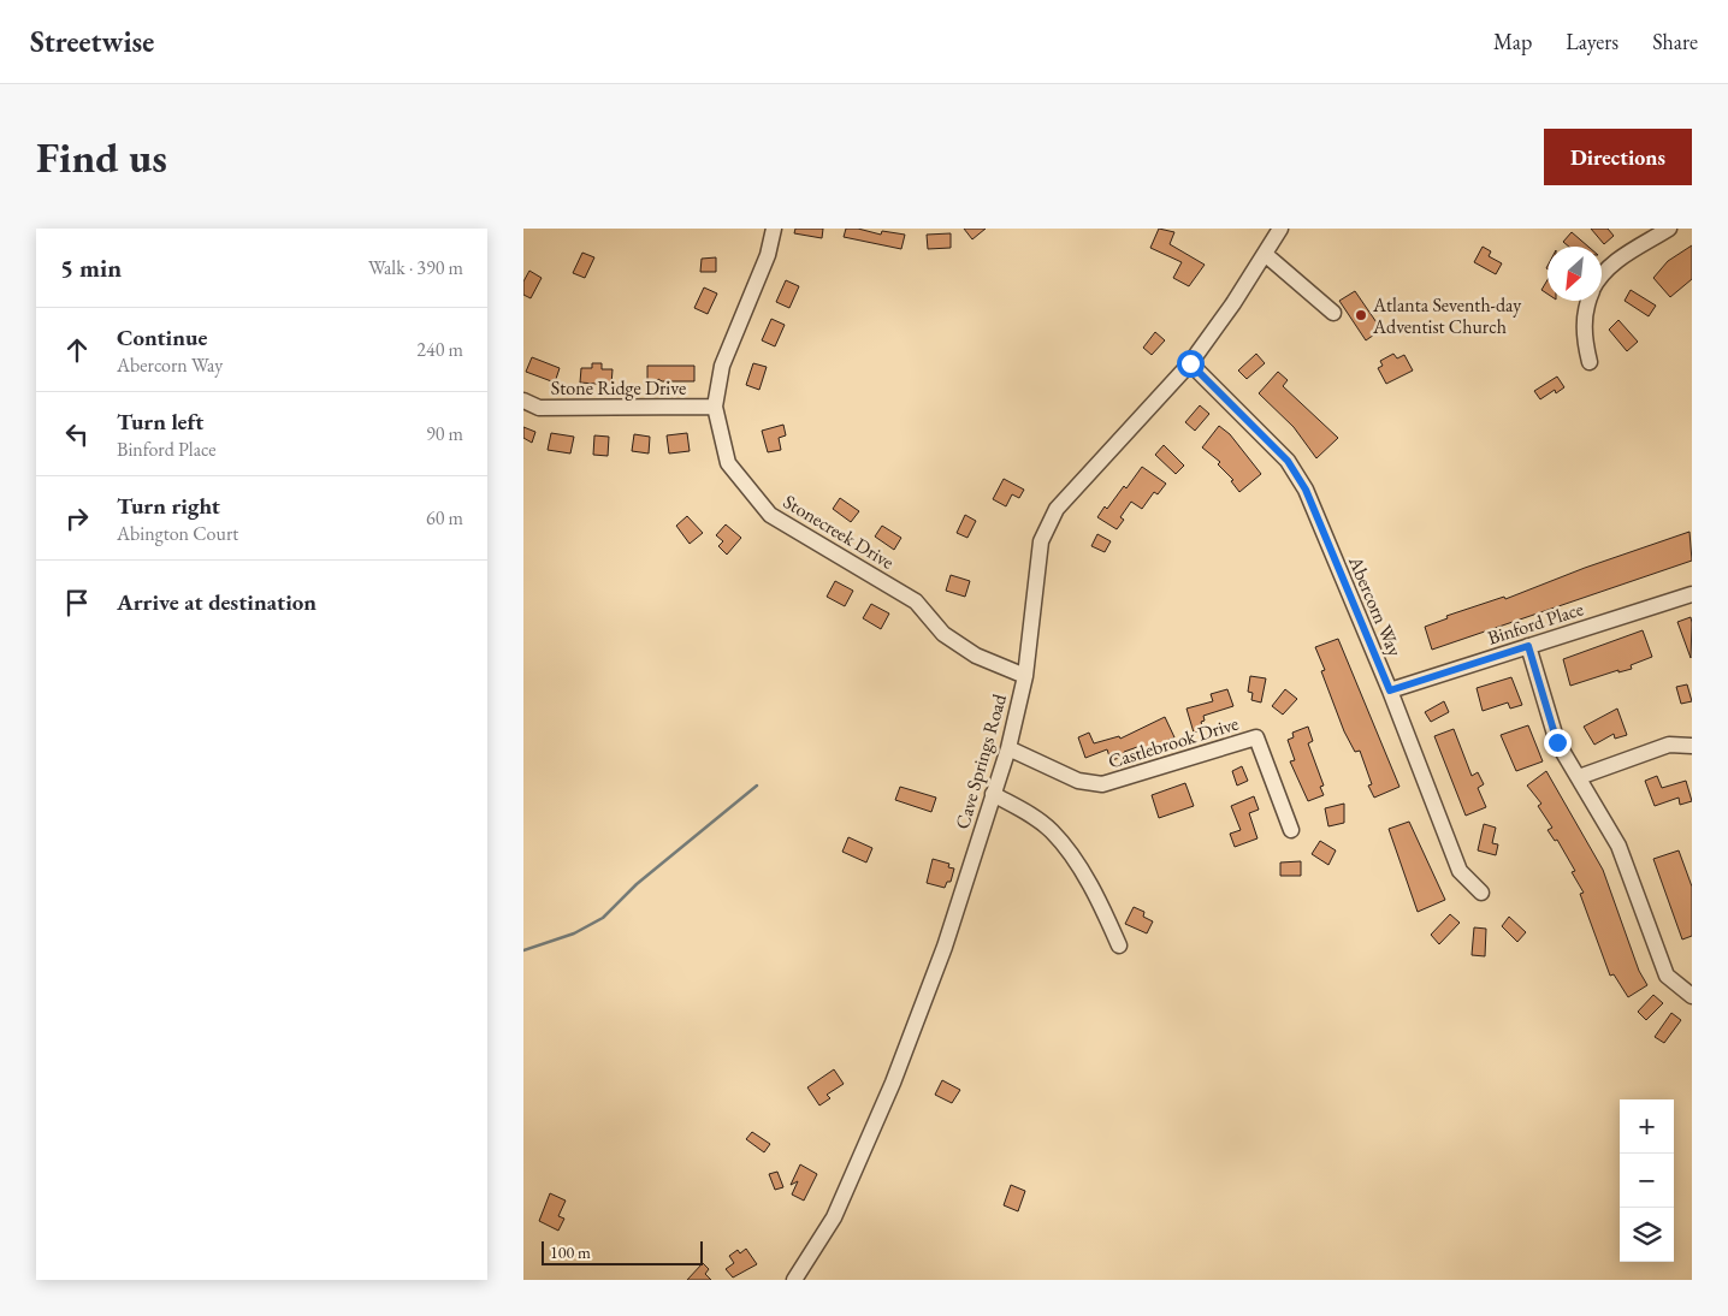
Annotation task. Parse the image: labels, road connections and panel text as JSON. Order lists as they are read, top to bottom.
{
  "streets": {
    "street": [
      "Stone Ridge Drive",
      "Stonecreek Drive",
      "Abercorn Way",
      "Binford Place",
      "Castlebrook Drive",
      "Cave Springs Road"
    ]
  },
  "crossings": [
    ["Stone Ridge Drive", "Stonecreek Drive"],
    ["Stonecreek Drive", "Cave Springs Road"],
    ["Abercorn Way", "Binford Place"],
    ["Abercorn Way", "Cave Springs Road"],
    ["Castlebrook Drive", "Cave Springs Road"]
  ],
  "places": ["Atlanta Seventh-day Adventist Church"],
  "scale_bar": "100 m",
  "north": "bottom left",
  "page": {
    "header": "Streetwise",
    "nav": ["Map", "Layers", "Share"],
    "buttons": "Directions",
    "title": "Find us",
    "heading": ["5 min", "Walk · 390 m"],
    "list": [
      ["Continue", "Abercorn Way", "240 m"],
      ["Turn left", "Binford Place", "90 m"],
      ["Turn right", "Abington Court", "60 m"],
      "Arrive at destination"
    ],
    "map_buttons": ["+", "−"],
    "scale": "100 m"
  }
}
